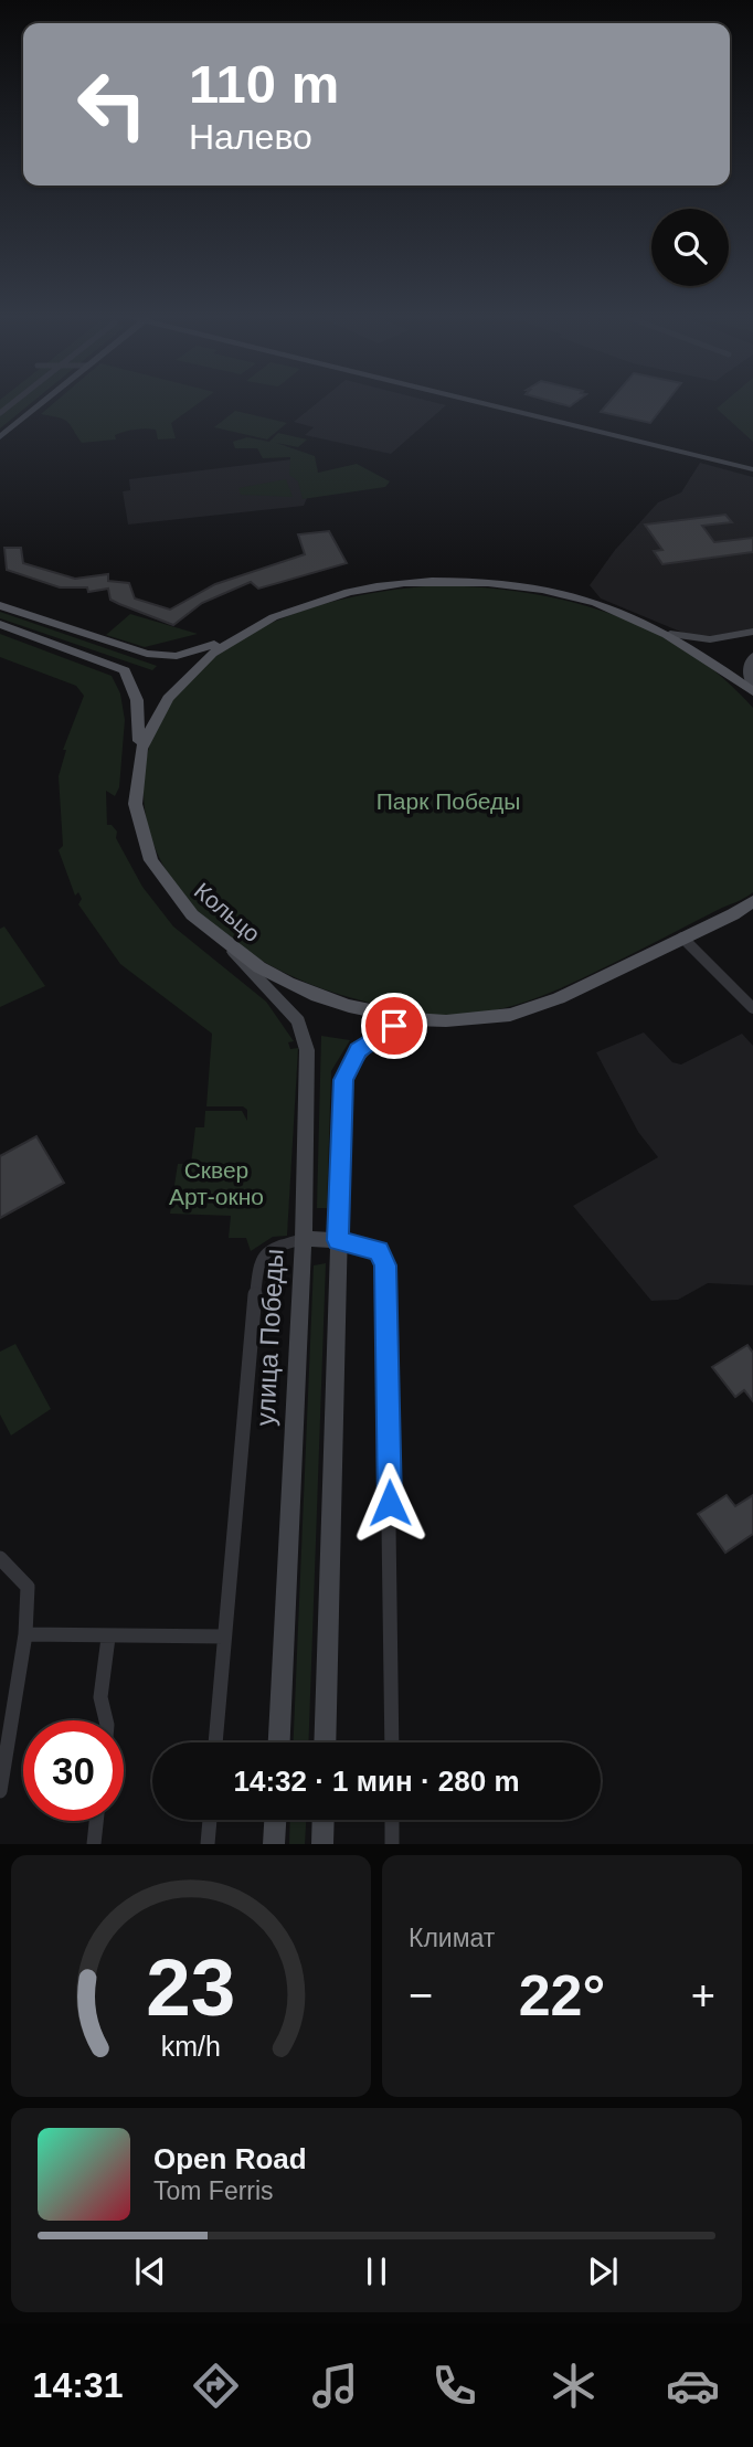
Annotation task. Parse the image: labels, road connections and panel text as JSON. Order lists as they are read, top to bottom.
{
  "streets": {
    "main road": ["Кольцо"],
    "street": ["улица Победы"]
  },
  "crossings": [
    ["Кольцо", "улица Победы"]
  ],
  "parks": ["Парк Победы", "Сквер Арт-окно"],
  "page": {
    "turn": ["110 m", "Налево"],
    "limit": "30",
    "trip": "14:32 · 1 мин · 280 m",
    "tile": "Климат",
    "heat": ["−", "22°", "+"],
    "song": ["Open Road", "Tom Ferris"],
    "tabs": "14:31",
    "gauge": ["23", "km/h"]
  }
}
